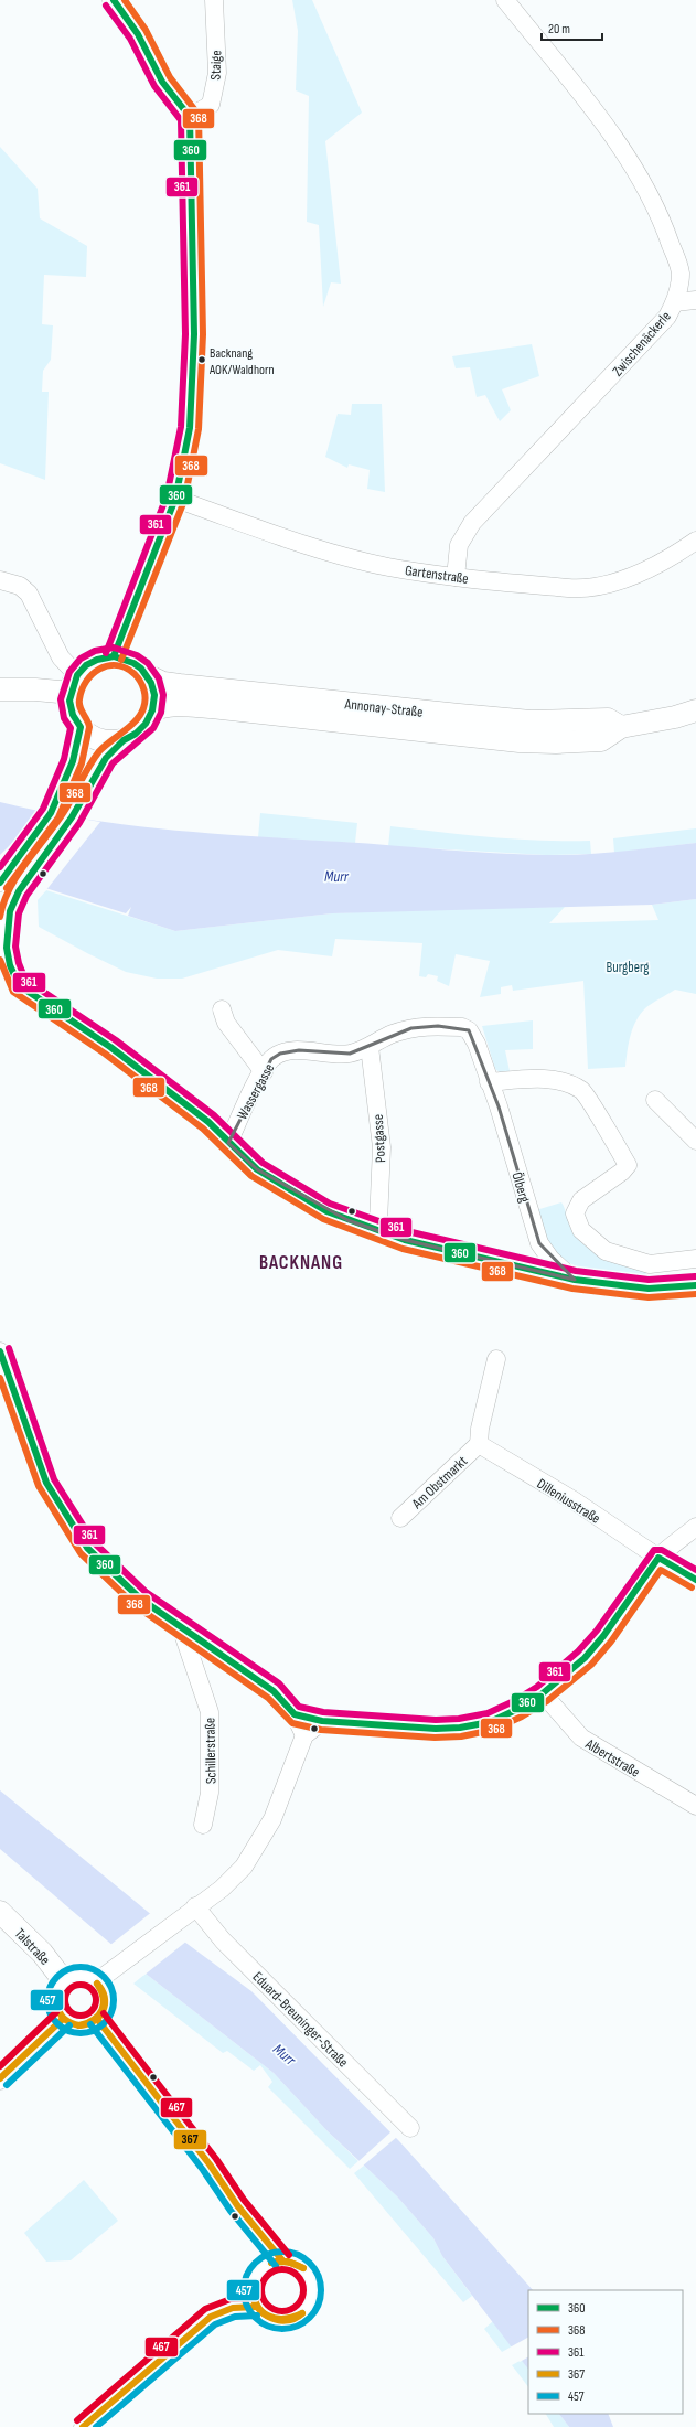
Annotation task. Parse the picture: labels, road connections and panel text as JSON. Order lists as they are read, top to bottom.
{
  "streets": {
    "street": [
      "Staige",
      "Zwischenäckerle",
      "Gartenstraße",
      "Annonay-Straße",
      "Wassergasse",
      "Postgasse",
      "Ölberg",
      "Am Obstmarkt",
      "Dilleniusstraße",
      "Schillerstraße",
      "Albertstraße",
      "Talstraße",
      "Eduard-Breuninger-Straße"
    ]
  },
  "crossings": [
    ["Zwischenäckerle", "Gartenstraße"],
    ["Wassergasse", "Postgasse"],
    ["Wassergasse", "Ölberg"],
    ["Postgasse", "Ölberg"],
    ["Am Obstmarkt", "Dilleniusstraße"]
  ],
  "districts": ["BACKNANG"],
  "water": ["Murr"],
  "parks": ["Burgberg"],
  "places": ["Backnang AOK/Waldhorn"],
  "lines": [
    "transit line 360",
    "transit line 368",
    "transit line 361",
    "transit line 457",
    "transit line 367",
    "transit line 467"
  ],
  "legend": [
    "360",
    "368",
    "361",
    "367",
    "457"
  ],
  "scale_bar": "20 m"
}
